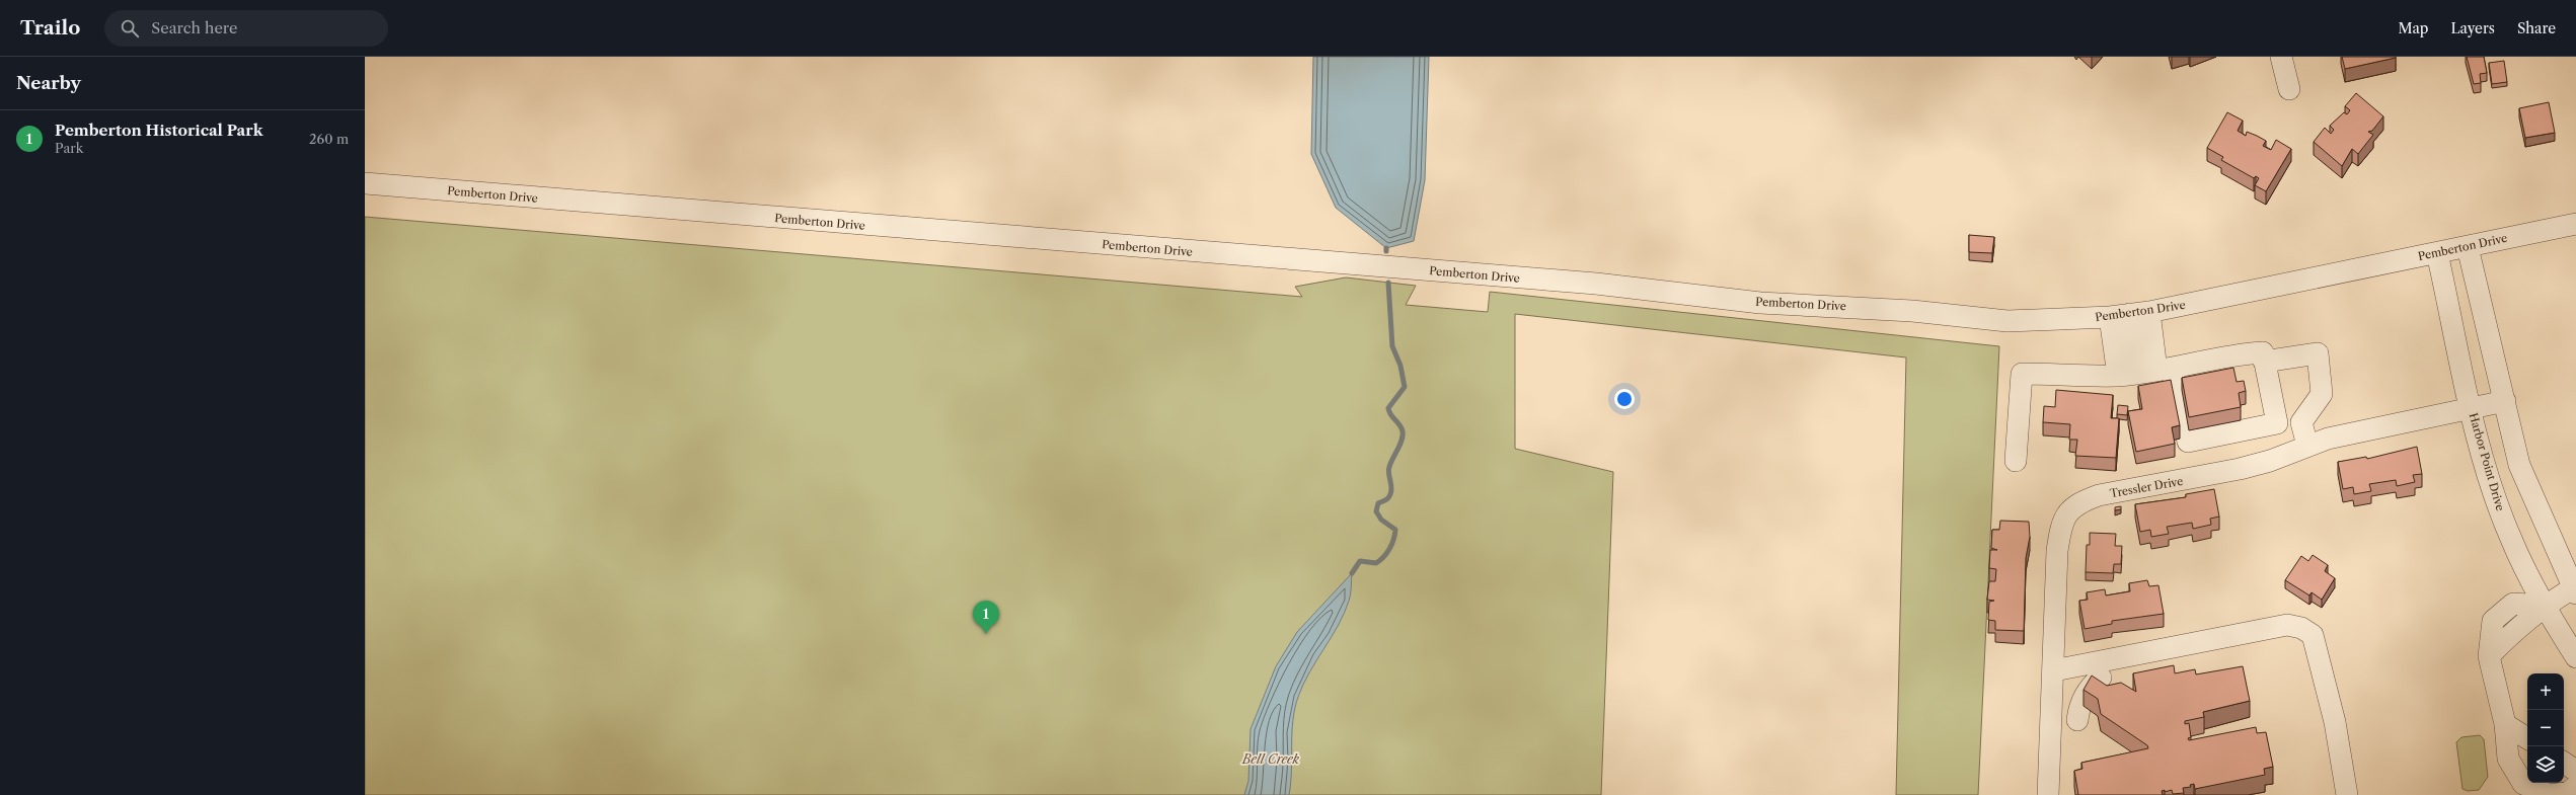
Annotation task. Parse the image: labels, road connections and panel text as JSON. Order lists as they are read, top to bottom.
{
  "streets": {
    "street": ["Pemberton Drive", "Harbor Point Drive", "Tressler Drive"]
  },
  "crossings": [
    ["Pemberton Drive", "Harbor Point Drive"],
    ["Harbor Point Drive", "Tressler Drive"]
  ],
  "water": ["Bell Creek"],
  "page": {
    "header": "Trailo",
    "search": "Search here",
    "nav": ["Map", "Layers", "Share"],
    "heading": "Nearby",
    "list": [
      {
        "mark": "1",
        "name": "Pemberton Historical Park",
        "note": "Park",
        "value": "260 m"
      }
    ],
    "pins": "1",
    "map_buttons": ["+", "−"]
  }
}
